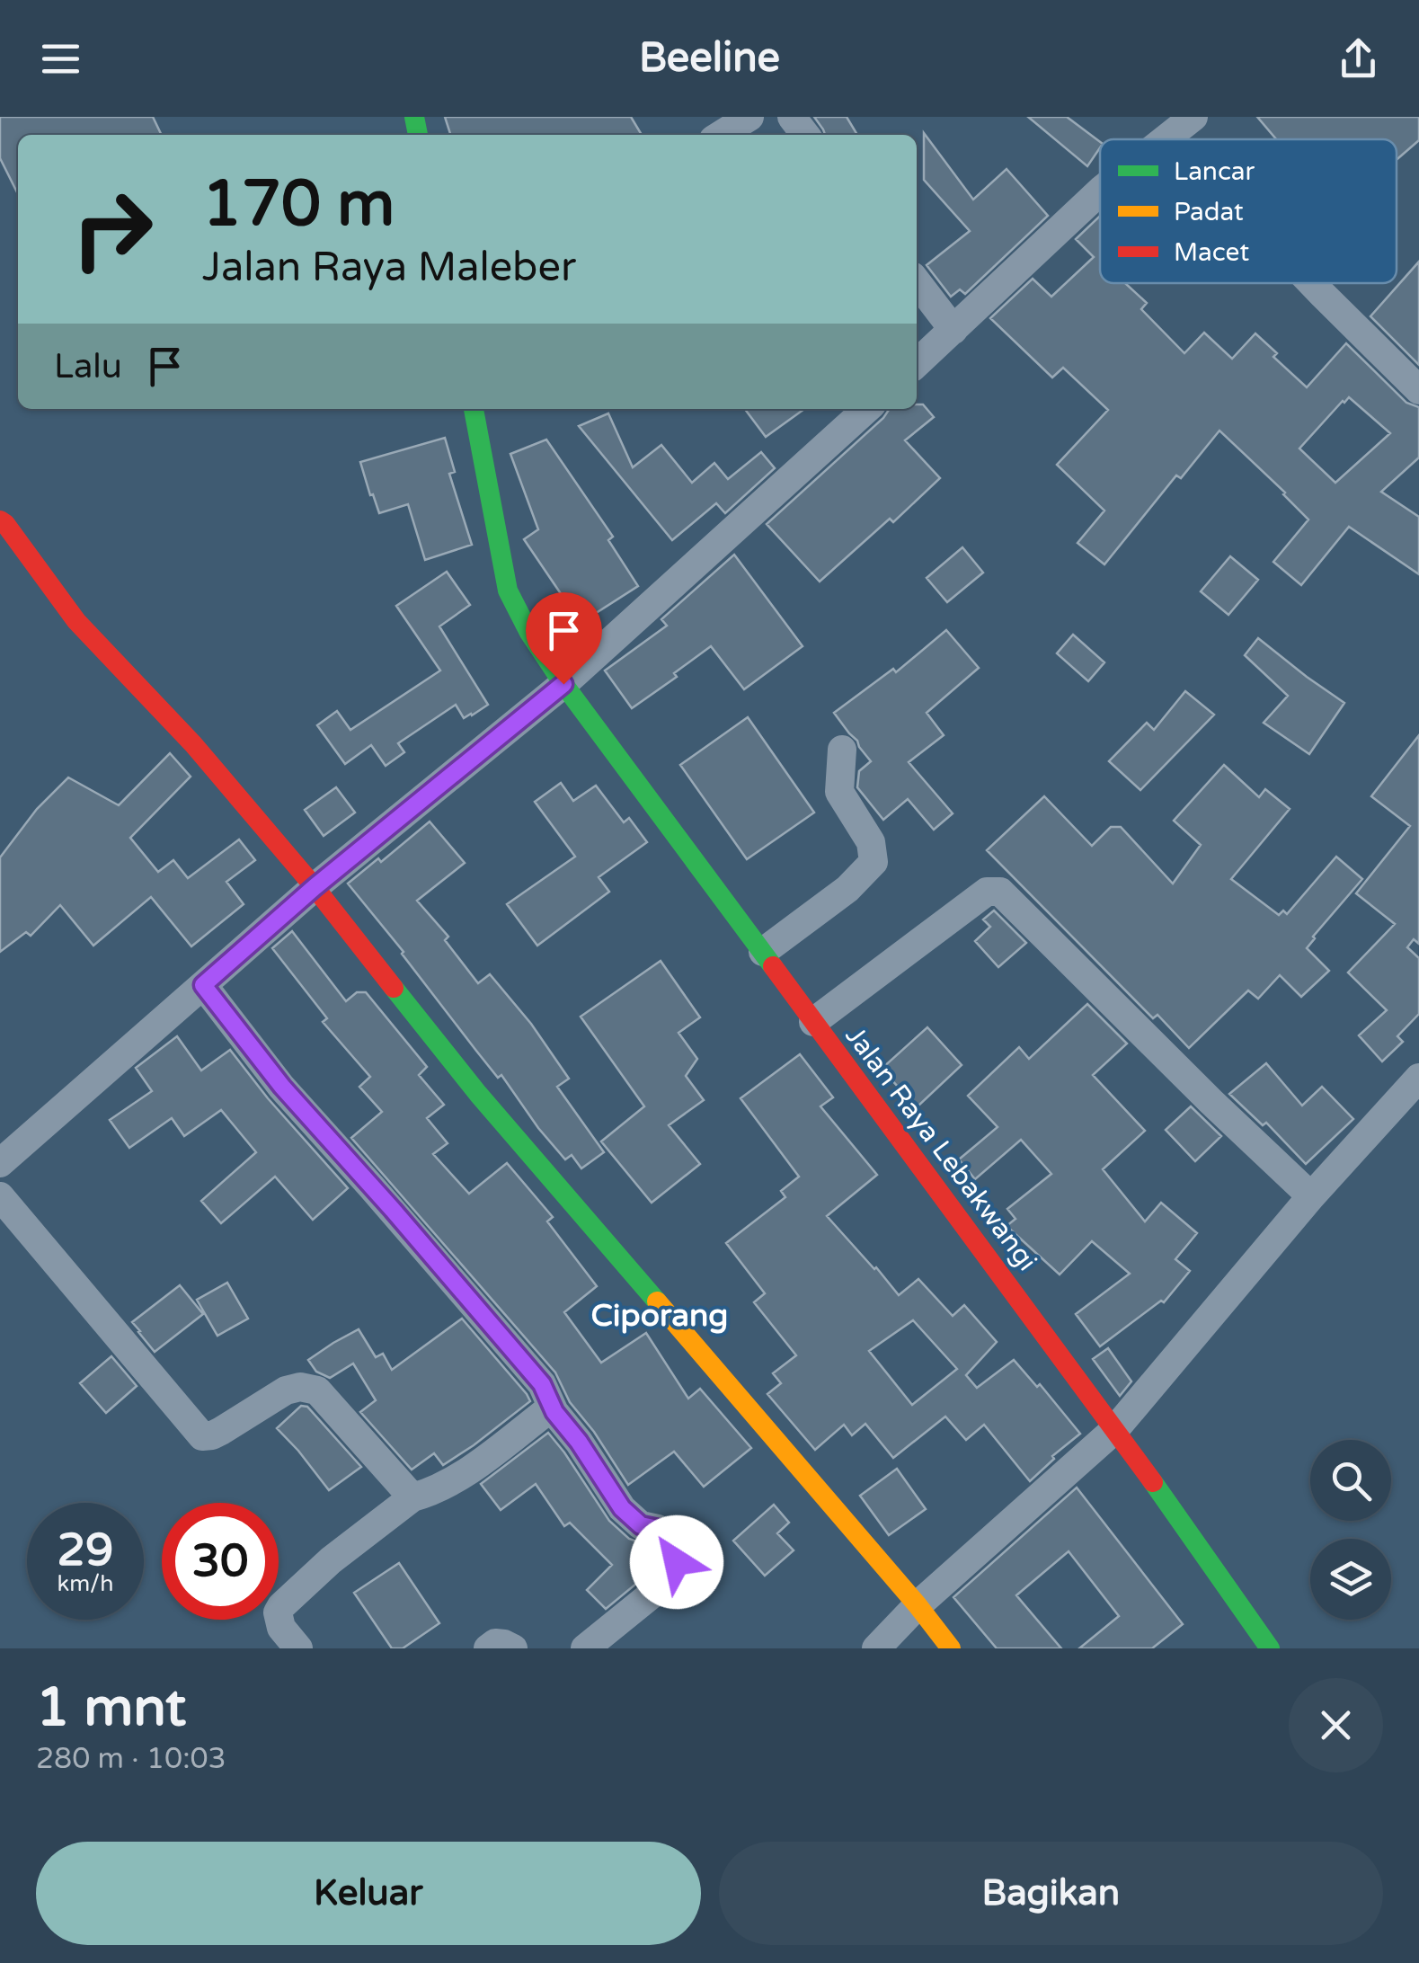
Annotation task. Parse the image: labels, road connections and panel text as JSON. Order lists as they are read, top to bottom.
{
  "streets": {
    "main road": ["Jalan Raya Lebakwangi"]
  },
  "districts": ["Ciporang"],
  "legend": ["Lancar", "Padat", "Macet"],
  "page": {
    "header": "Beeline",
    "turn": ["170 m", "Jalan Raya Maleber"],
    "then": "Lalu",
    "speed": "29 km/h",
    "limit": "30",
    "heading": ["1 mnt", "280 m · 10:03"],
    "buttons": ["Keluar", "Bagikan"]
  }
}
